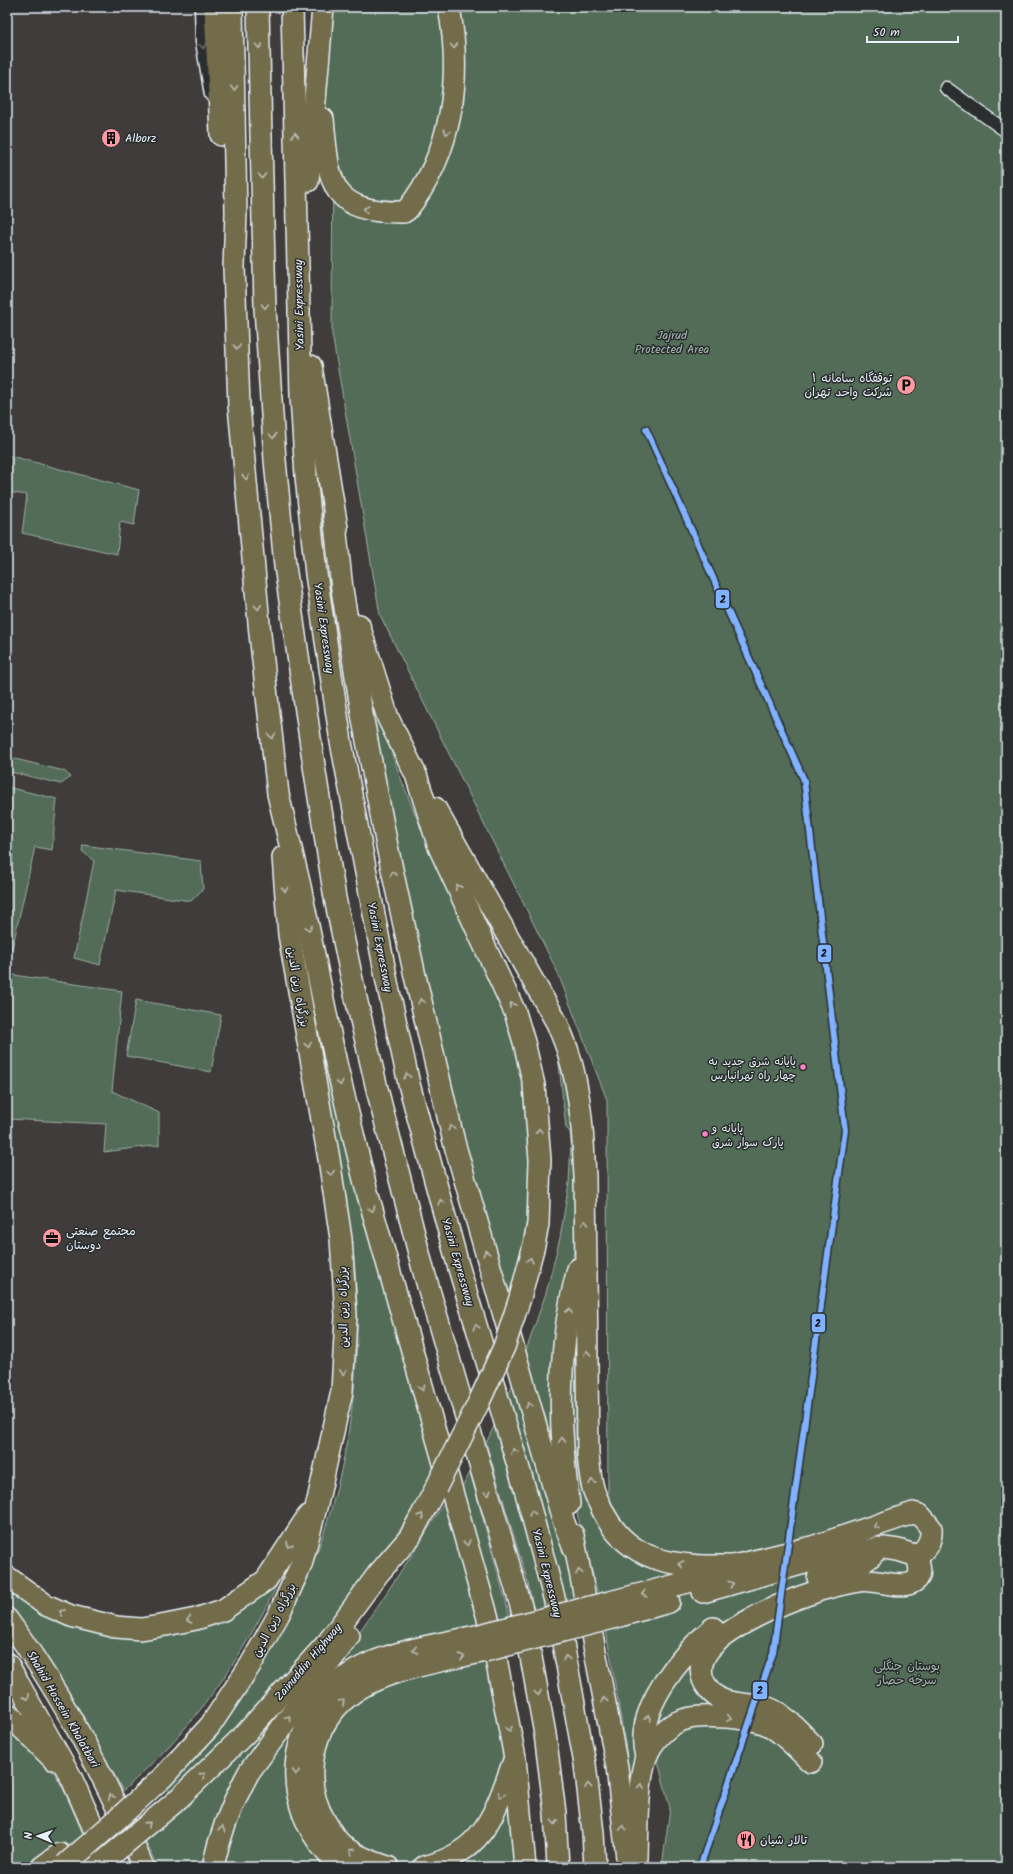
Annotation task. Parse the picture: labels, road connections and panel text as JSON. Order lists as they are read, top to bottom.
{
  "streets": {
    "highway": [
      "Yasini Expressway",
      "بزرگراه زین الدین",
      "Zainuddin Highway",
      "Shahid Hossein Khalatbari"
    ]
  },
  "parks": ["Jajrud Protected Area", "بوستان جنگلی سرخه حصار"],
  "places": {
    "building": ["Alborz"],
    "parking": ["توقفگاه سامانه ۱ شرکت واحد تهران"],
    "other": ["پایانه شرق جدید به چهار راه تهرانپارس", "پایانه و پارک‌ سوار شرق"],
    "office": ["مجتمع صنعتی دوستان"],
    "restaurant": ["تالار شیان"]
  },
  "lines": ["transit line 2"],
  "scale_bar": "50 m",
  "north": "left"
}
